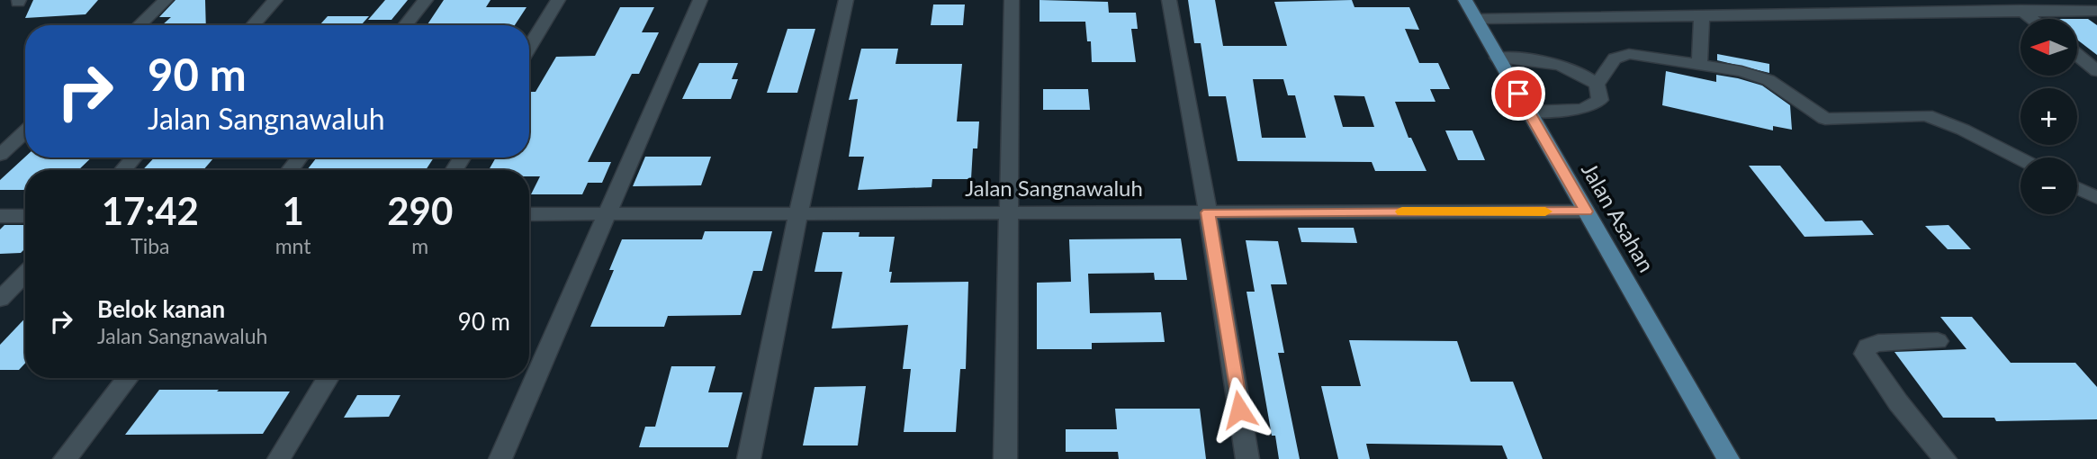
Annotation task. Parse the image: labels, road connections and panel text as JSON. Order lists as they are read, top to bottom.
{
  "streets": {
    "main road": ["Jalan Asahan"],
    "street": ["Jalan Sangnawaluh"]
  },
  "crossings": [
    ["Jalan Sangnawaluh", "Jalan Asahan"]
  ],
  "north": "left",
  "page": {
    "map_buttons": ["+", "−"],
    "turn": ["90 m", "Jalan Sangnawaluh"],
    "eta": [
      "17:42",
      "Tiba",
      "1",
      "mnt",
      "290",
      "m"
    ],
    "list": [
      {
        "name": "Belok kanan",
        "note": "Jalan Sangnawaluh",
        "value": "90 m"
      }
    ]
  }
}
